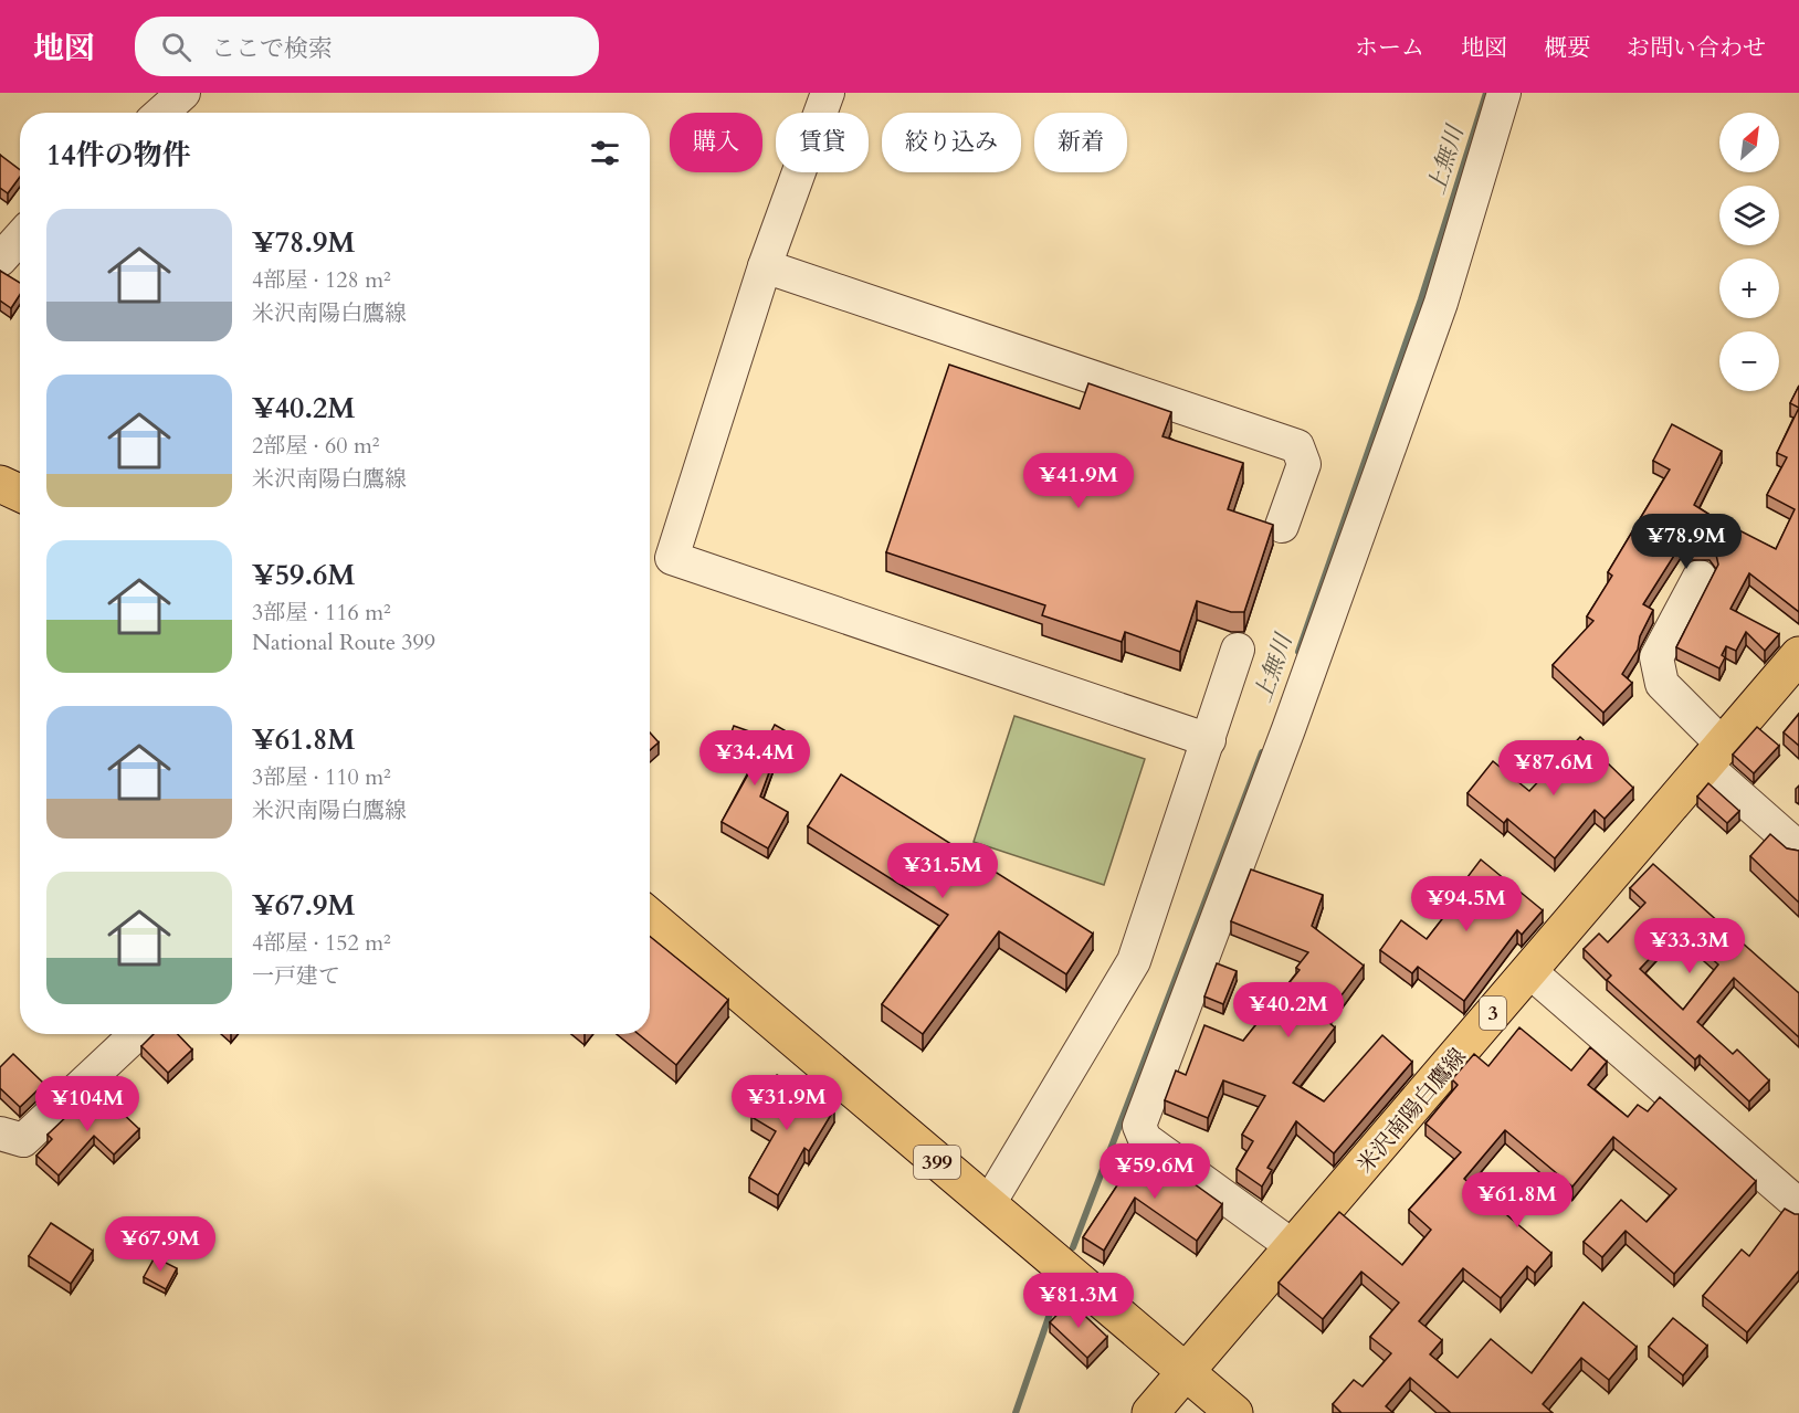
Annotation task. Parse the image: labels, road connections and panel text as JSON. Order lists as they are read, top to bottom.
{
  "streets": {
    "main road": ["3", "米沢南陽白鷹線", "399"]
  },
  "crossings": [
    ["米沢南陽白鷹線", "399"]
  ],
  "water": ["上無川"],
  "north": "top right",
  "page": {
    "header": "地図",
    "search": "ここで検索",
    "nav": [
      "ホーム",
      "地図",
      "概要",
      "お問い合わせ"
    ],
    "map_buttons": ["+", "−"],
    "chip": [
      "購入",
      "賃貸",
      "絞り込み",
      "新着"
    ],
    "heading": "14件の物件",
    "list": [
      {
        "name": "¥78.9M",
        "note": "4部屋 · 128 m² · 米沢南陽白鷹線"
      },
      {
        "name": "¥40.2M",
        "note": "2部屋 · 60 m² · 米沢南陽白鷹線"
      },
      {
        "name": "¥59.6M",
        "note": "3部屋 · 116 m² · National Route 399"
      },
      {
        "name": "¥61.8M",
        "note": "3部屋 · 110 m² · 米沢南陽白鷹線"
      },
      {
        "name": "¥67.9M",
        "note": "4部屋 · 152 m² · 一戸建て"
      }
    ],
    "price": [
      "¥41.9M",
      "¥78.9M",
      "¥34.4M",
      "¥87.6M",
      "¥31.5M",
      "¥94.5M",
      "¥33.3M",
      "¥40.2M",
      "¥31.9M",
      "¥104M",
      "¥59.6M",
      "¥61.8M",
      "¥67.9M",
      "¥81.3M"
    ]
  }
}
